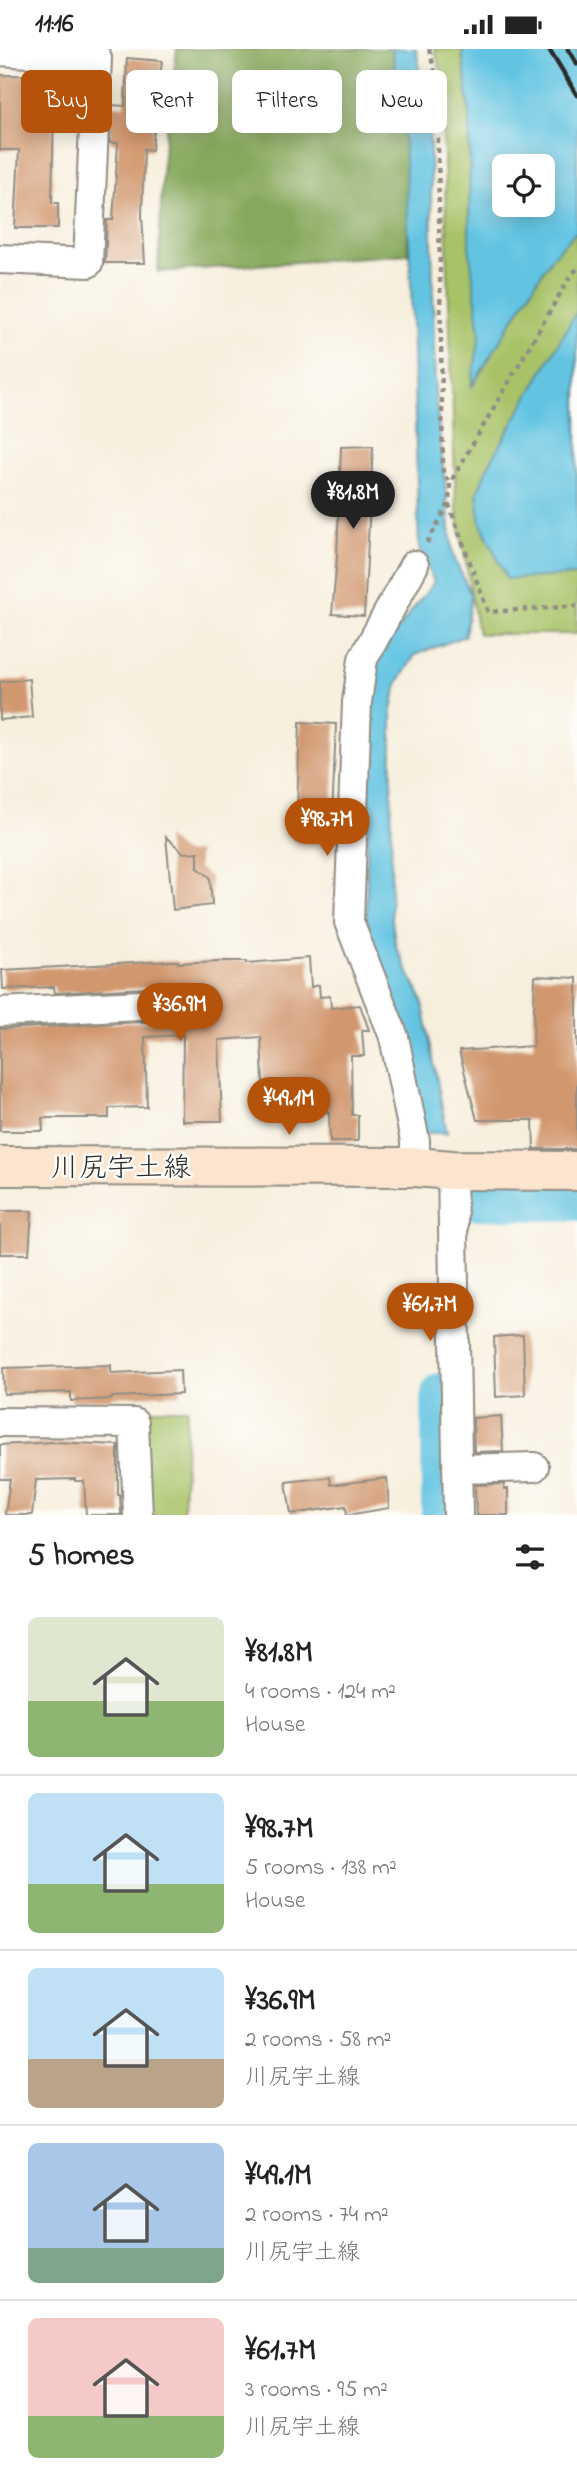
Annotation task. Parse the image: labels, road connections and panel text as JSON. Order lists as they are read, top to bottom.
{
  "streets": {
    "main road": ["川尻宇土線"]
  },
  "page": {
    "status": "11:16",
    "chip": [
      "Buy",
      "Rent",
      "Filters",
      "New"
    ],
    "price": [
      "¥81.8M",
      "¥98.7M",
      "¥36.9M",
      "¥49.1M",
      "¥61.7M"
    ],
    "heading": "5 homes",
    "list": [
      {
        "name": "¥81.8M",
        "note": "4 rooms · 124 m² · House"
      },
      {
        "name": "¥98.7M",
        "note": "5 rooms · 138 m² · House"
      },
      {
        "name": "¥36.9M",
        "note": "2 rooms · 58 m² · 川尻宇土線"
      },
      {
        "name": "¥49.1M",
        "note": "2 rooms · 74 m² · 川尻宇土線"
      },
      {
        "name": "¥61.7M",
        "note": "3 rooms · 95 m² · 川尻宇土線"
      }
    ]
  }
}
